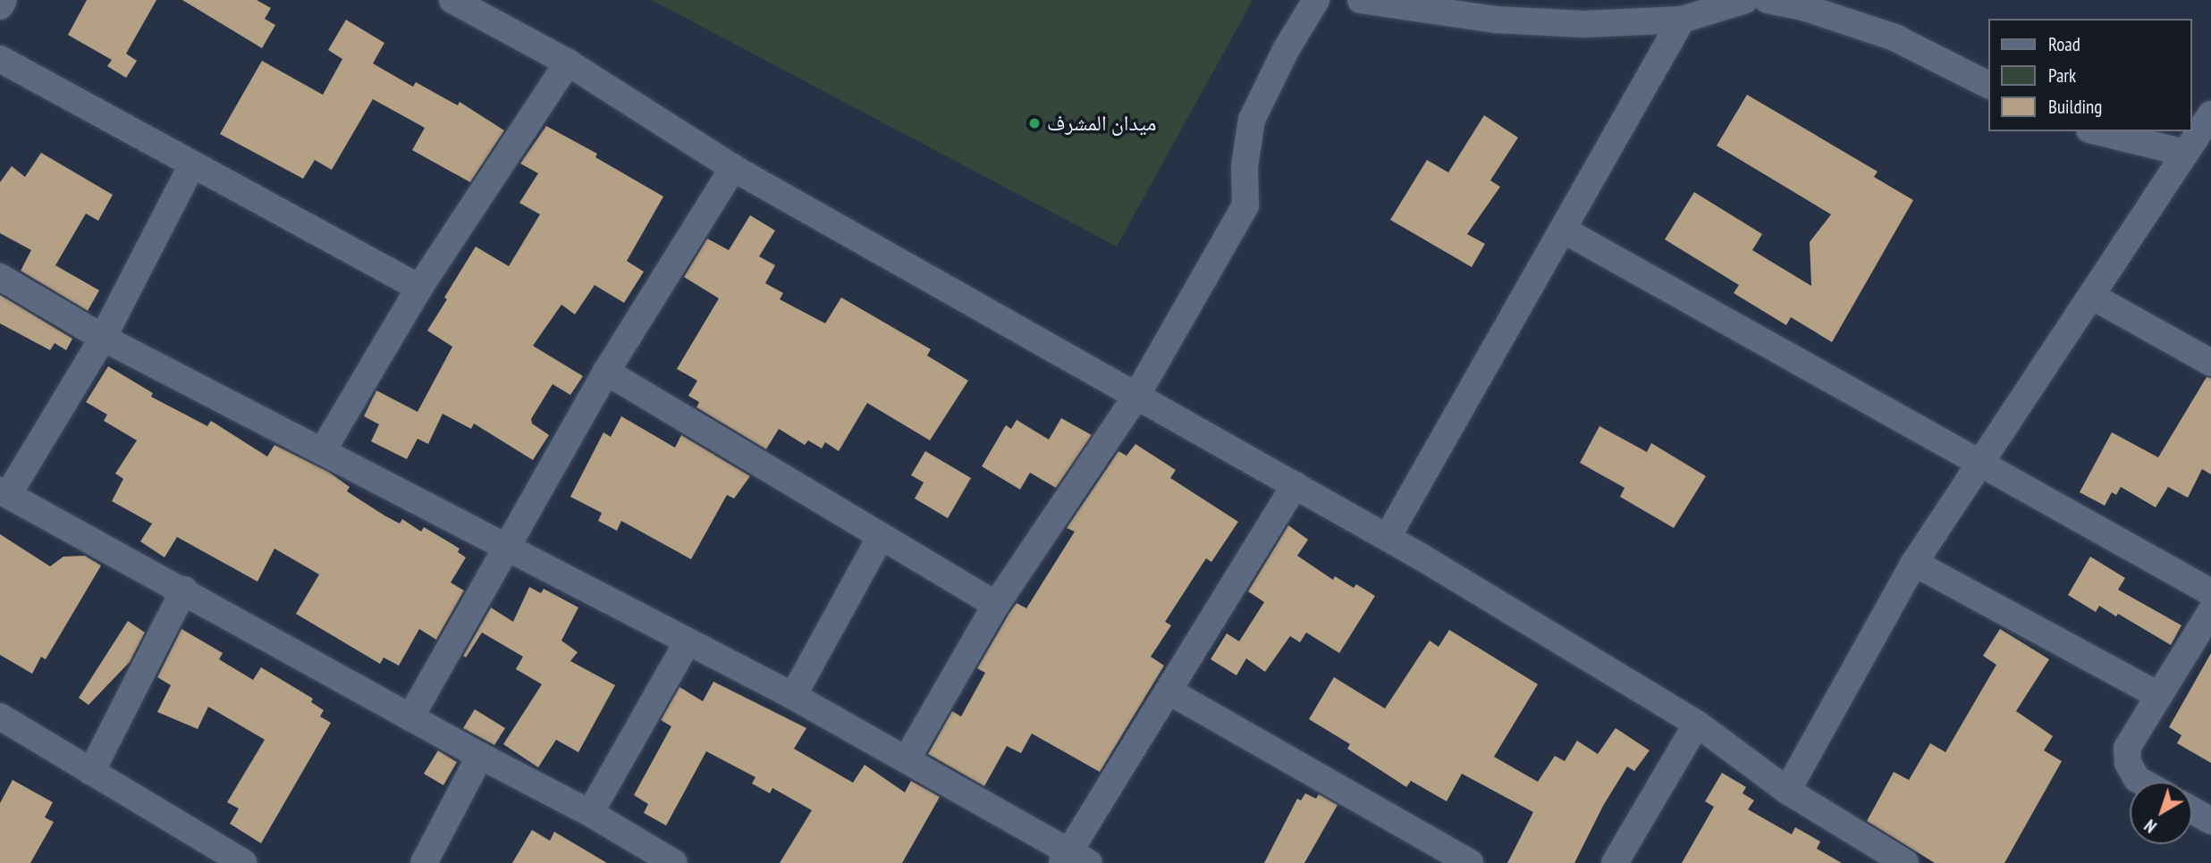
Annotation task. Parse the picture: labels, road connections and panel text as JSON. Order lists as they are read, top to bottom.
{
  "places": ["ميدان المشرف"],
  "legend": ["Road", "Park", "Building"],
  "north": "bottom left"
}
